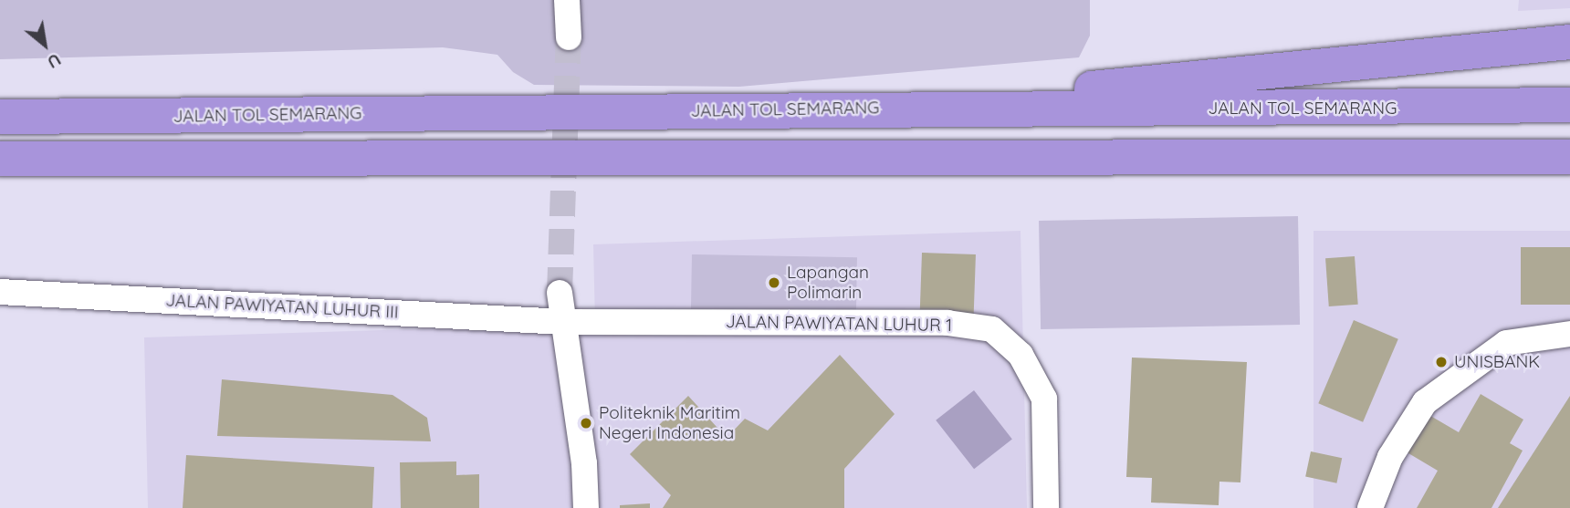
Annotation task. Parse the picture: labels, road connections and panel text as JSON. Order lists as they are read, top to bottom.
{
  "streets": {
    "highway": ["JALAN TOL SEMARANG"],
    "street": ["JALAN PAWIYATAN LUHUR III", "JALAN PAWIYATAN LUHUR 1"]
  },
  "crossings": [
    ["JALAN PAWIYATAN LUHUR III", "JALAN PAWIYATAN LUHUR 1"]
  ],
  "places": ["Lapangan Polimarin", "UNISBANK", "Politeknik Maritim Negeri Indonesia"],
  "north": "bottom right"
}
